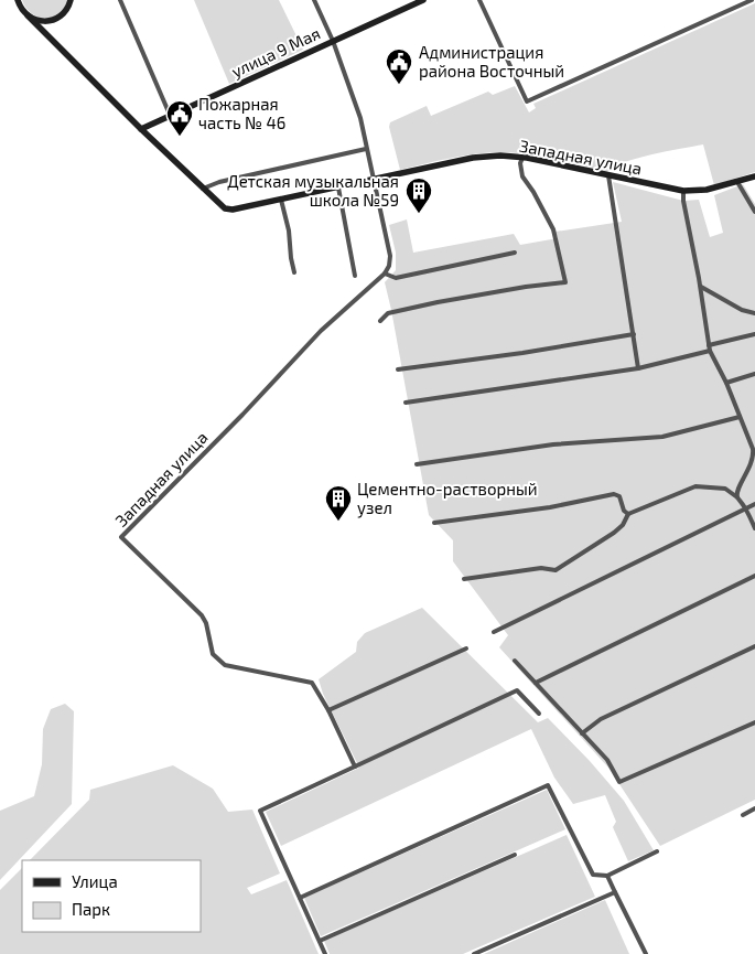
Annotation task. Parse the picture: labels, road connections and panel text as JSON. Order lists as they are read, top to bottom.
{
  "streets": {
    "street": ["улица 9 Мая", "Западная улица"]
  },
  "crossings": [
    ["улица 9 Мая", "Западная улица"]
  ],
  "places": {
    "public building": ["Администрация района Восточный", "Пожарная часть № 46"],
    "building": ["Детская музыкальная школа №59", "Цементно-растворный узел"]
  },
  "legend": ["Улица", "Парк"]
}
